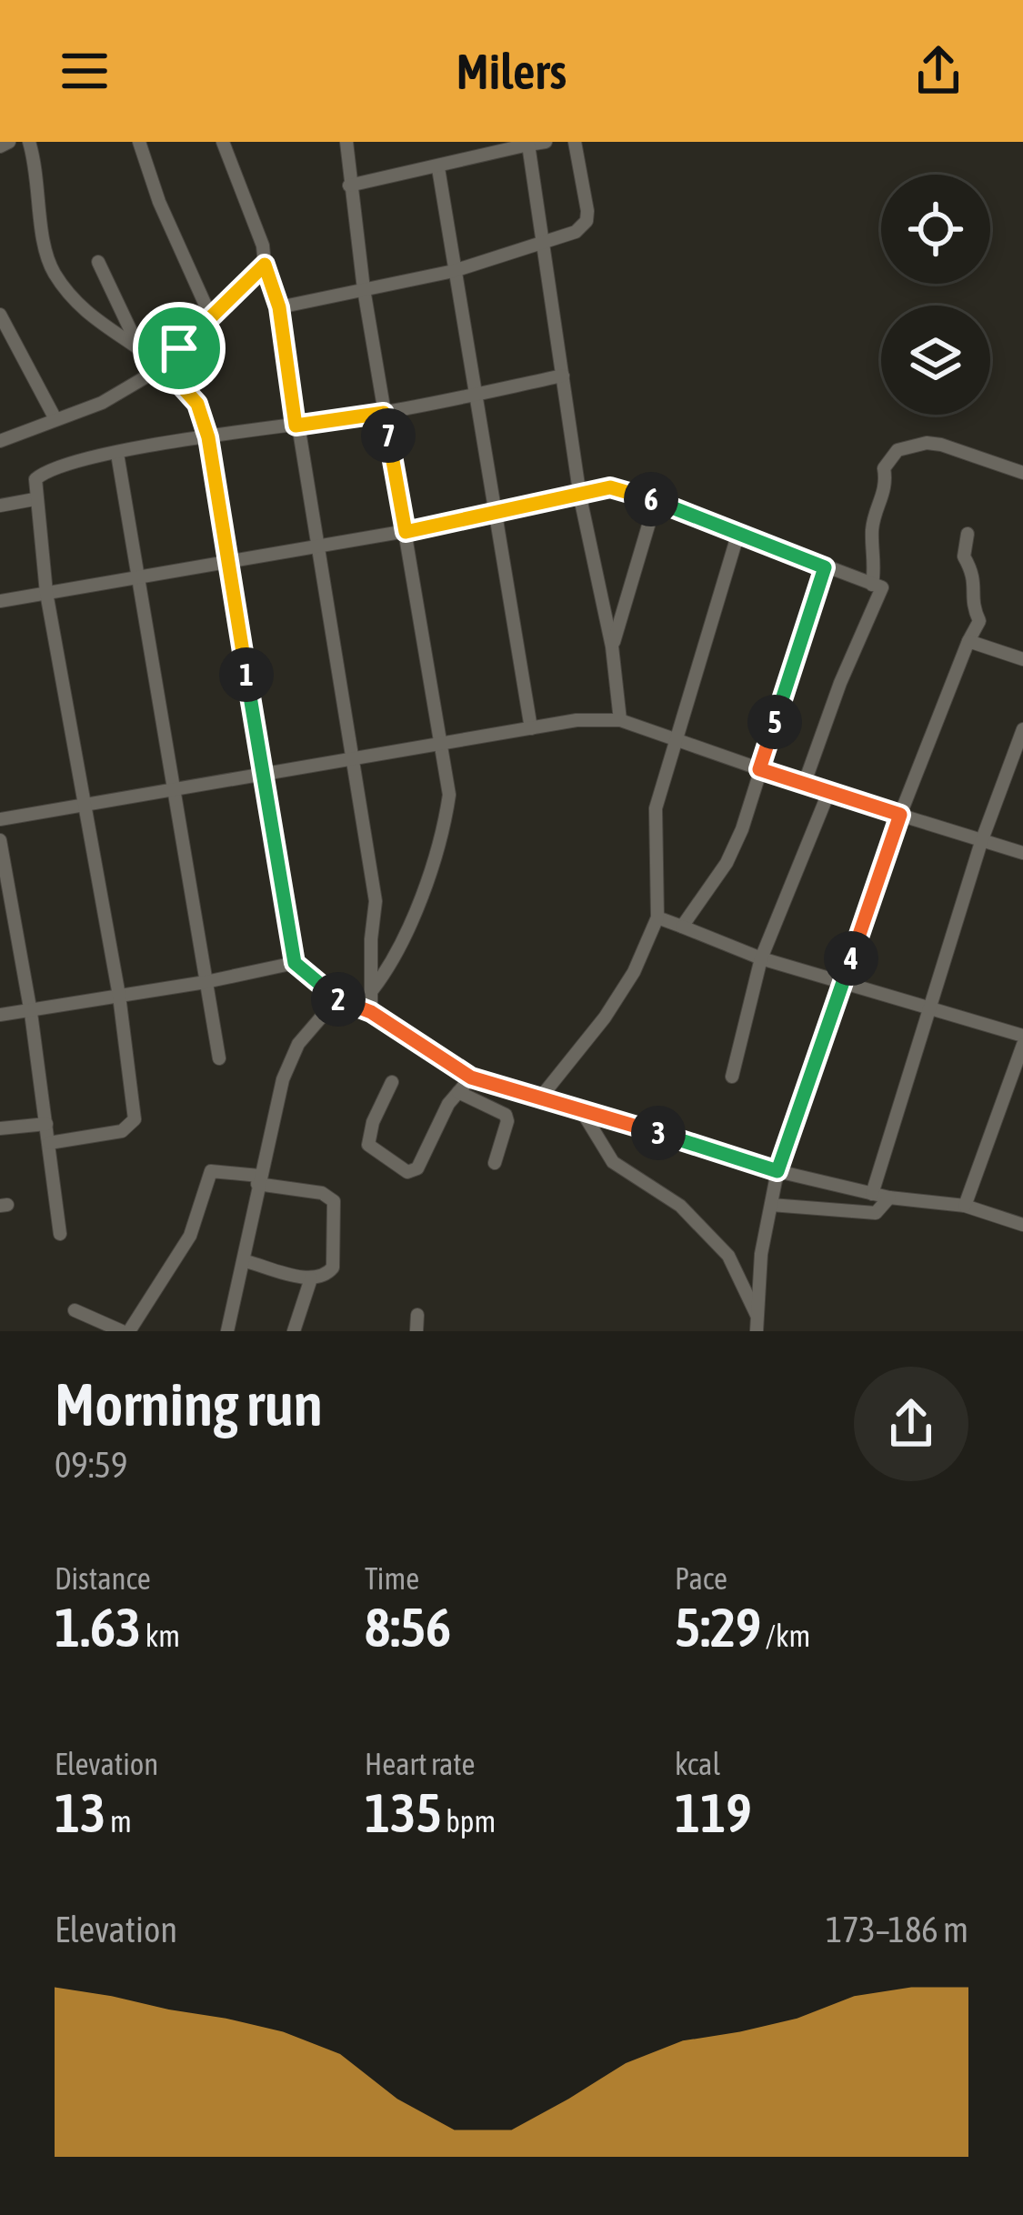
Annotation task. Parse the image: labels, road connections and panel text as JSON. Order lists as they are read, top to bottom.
{
  "page": {
    "header": "Milers",
    "pins": [
      "7",
      "6",
      "1",
      "5",
      "4",
      "2",
      "3"
    ],
    "heading": ["Morning run", "09:59"],
    "stats": [
      ["Distance", "1.63 km"],
      ["Time", "8:56"],
      ["Pace", "5:29 /km"],
      ["Elevation", "13 m"],
      ["Heart rate", "135 bpm"],
      ["kcal", "119"]
    ],
    "chart": ["Elevation", "173–186 m"]
  }
}
